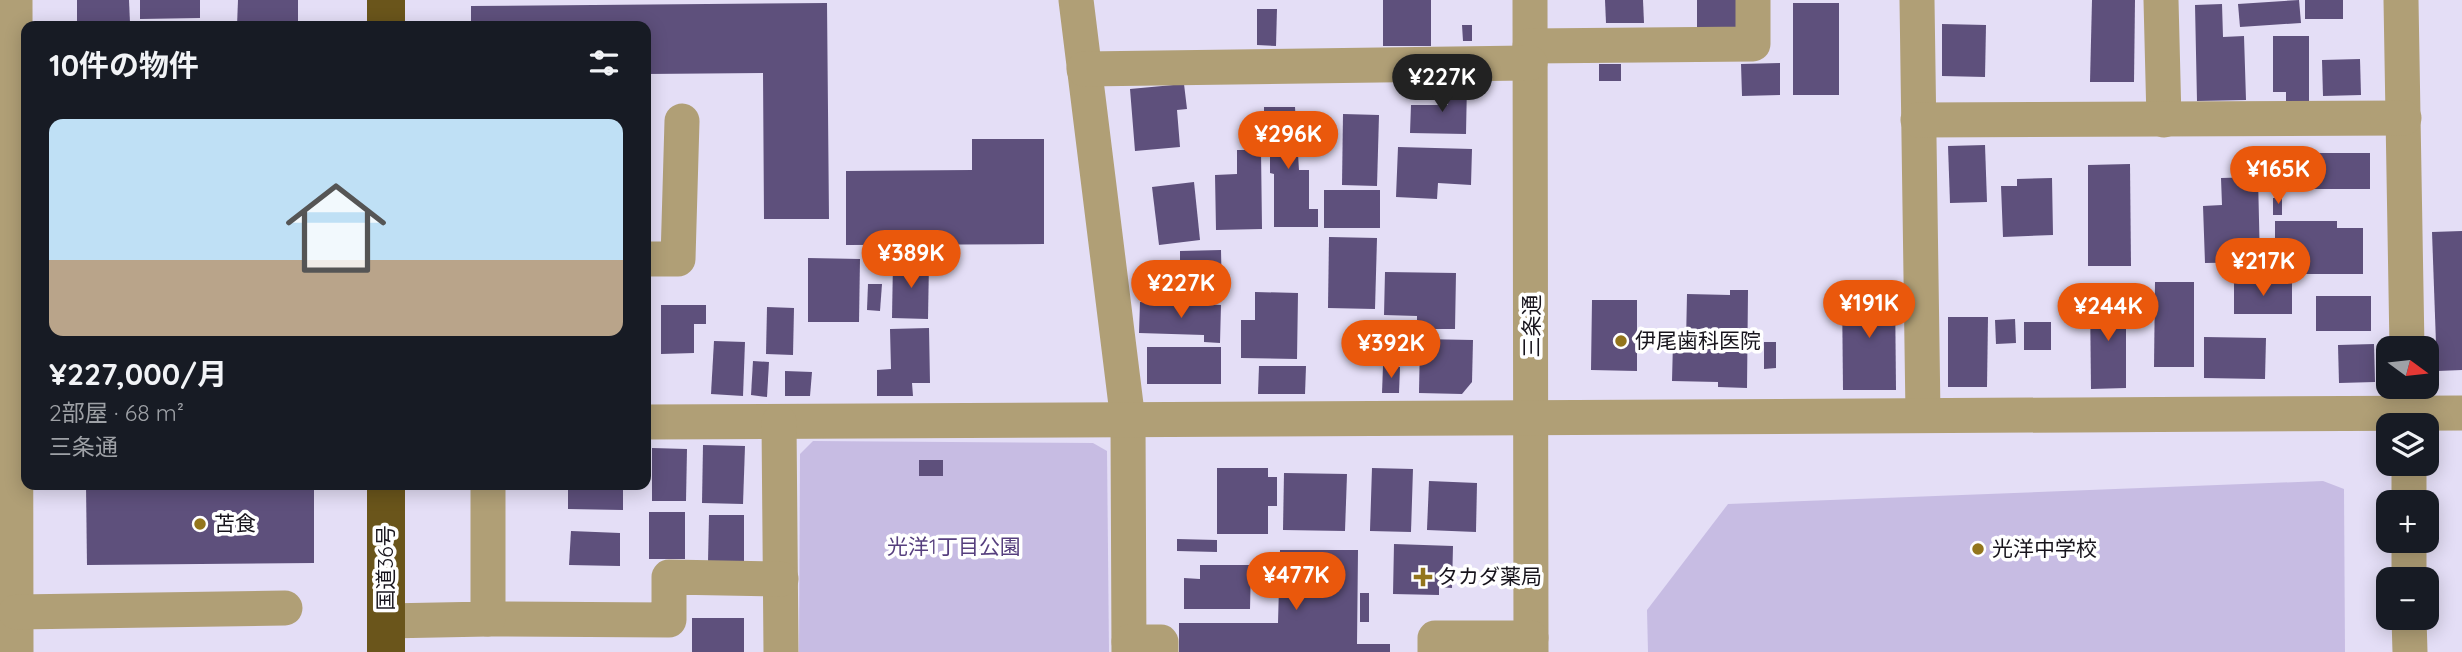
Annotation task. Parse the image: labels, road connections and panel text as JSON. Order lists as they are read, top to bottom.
{
  "streets": {
    "highway": ["国道36号"],
    "street": ["三条通"]
  },
  "parks": ["光洋1丁目公園"],
  "places": {
    "other": ["伊尾歯科医院", "苫食", "光洋中学校"],
    "health": ["タカダ薬局"]
  },
  "north": "right",
  "page": {
    "heading": "10件の物件",
    "price": [
      "¥227K",
      "¥296K",
      "¥165K",
      "¥389K",
      "¥217K",
      "¥227K",
      "¥191K",
      "¥244K",
      "¥392K",
      "¥477K"
    ],
    "list": [
      {
        "name": "¥227,000/月",
        "note": "2部屋 · 68 m² · 三条通"
      }
    ],
    "map_buttons": ["+", "−"]
  }
}
